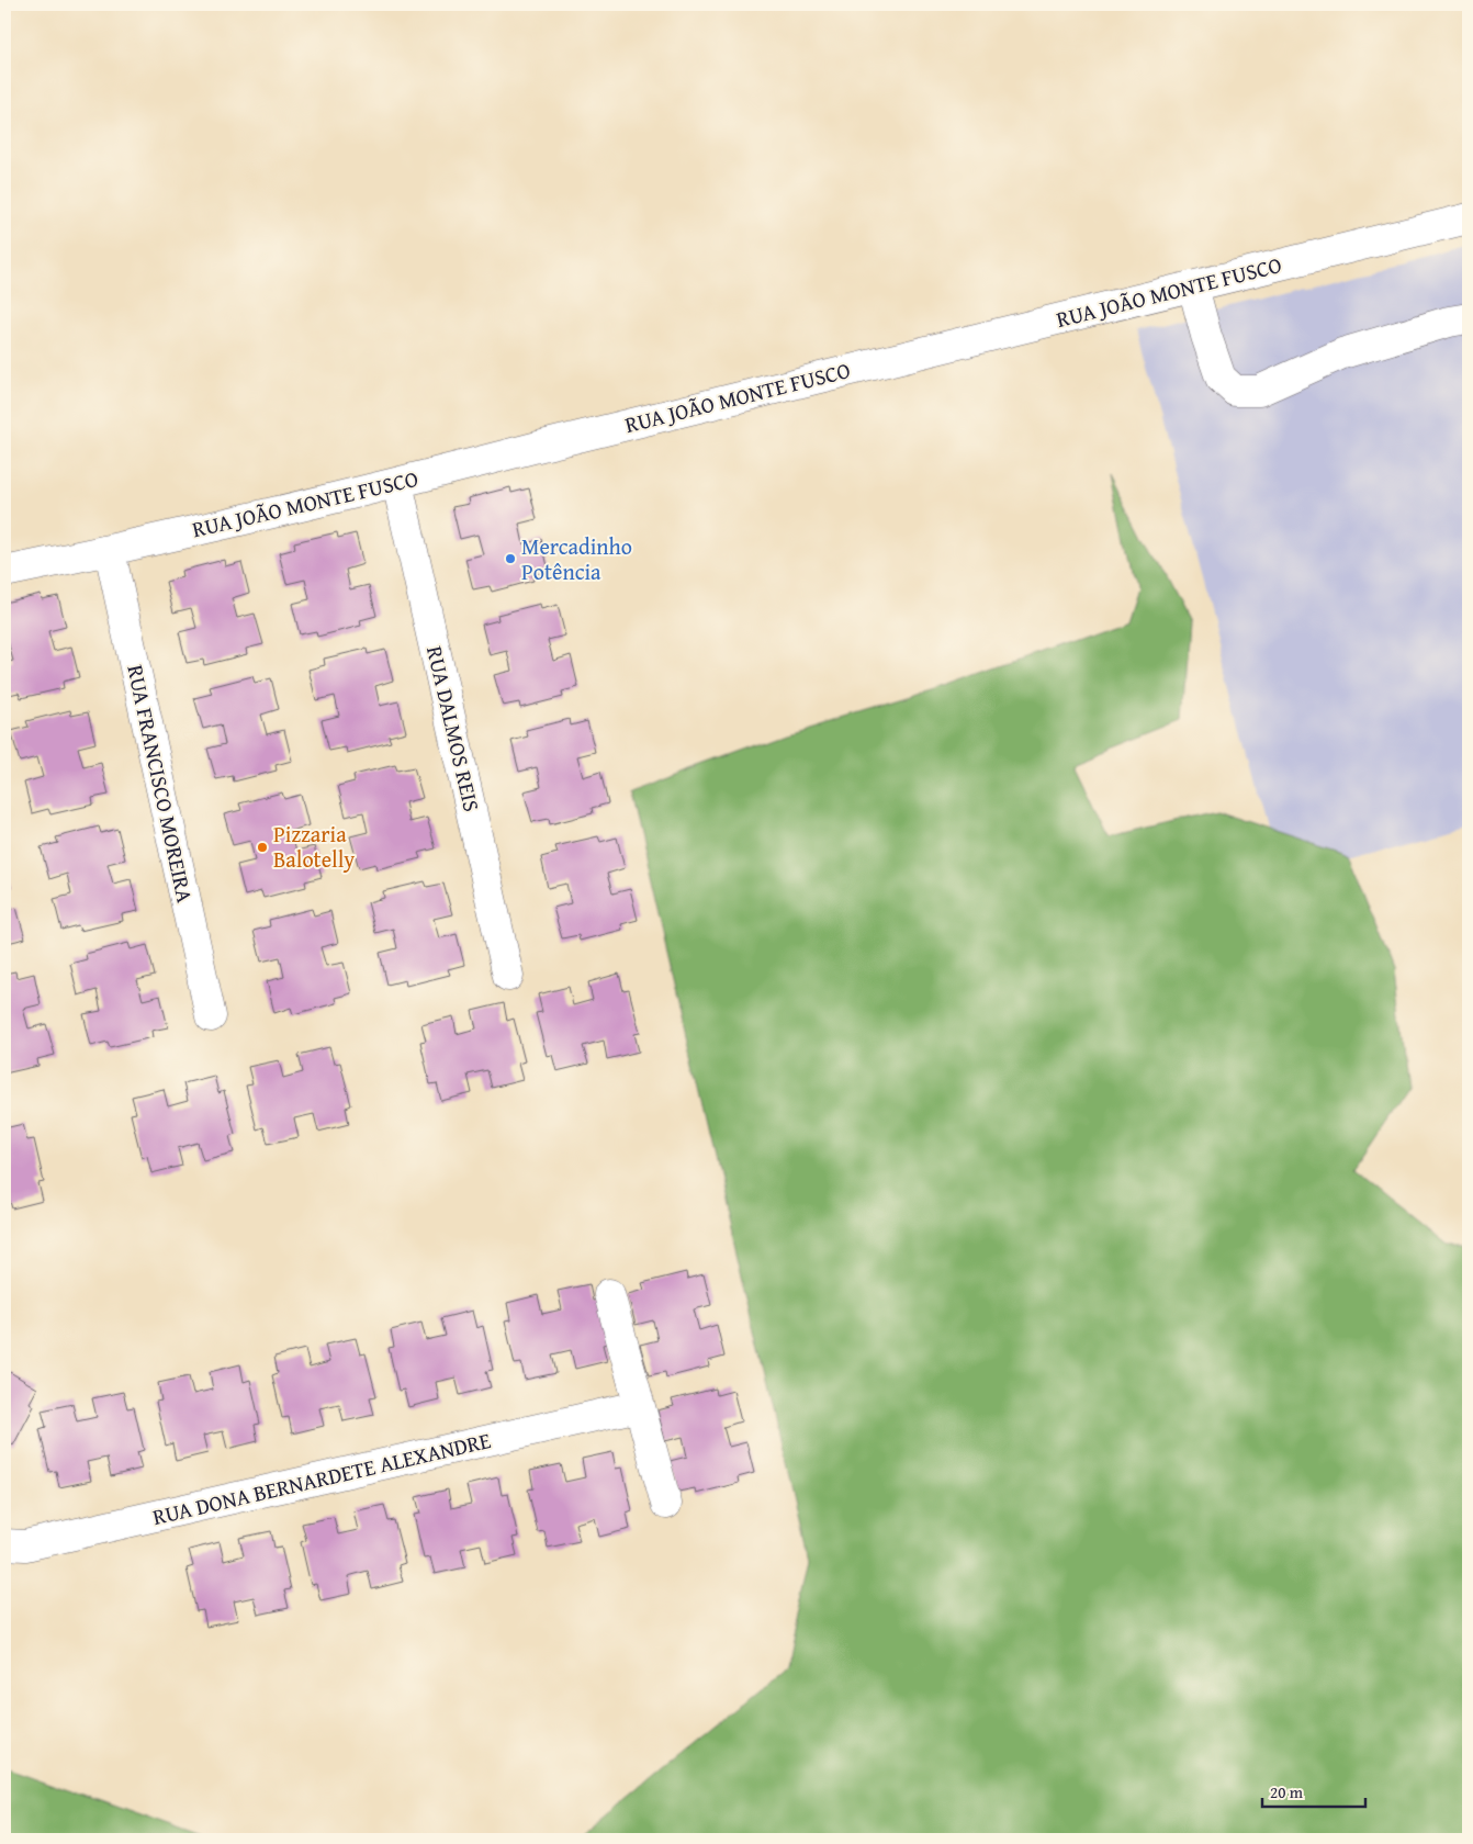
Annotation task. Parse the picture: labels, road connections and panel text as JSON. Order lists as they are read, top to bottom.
{
  "streets": {
    "street": [
      "RUA JOÃO MONTE FUSCO",
      "RUA DALMOS REIS",
      "RUA FRANCISCO MOREIRA",
      "RUA DONA BERNARDETE ALEXANDRE"
    ]
  },
  "crossings": [
    ["RUA JOÃO MONTE FUSCO", "RUA DALMOS REIS"],
    ["RUA JOÃO MONTE FUSCO", "RUA FRANCISCO MOREIRA"]
  ],
  "places": ["Mercadinho Potência", "Pizzaria Balotelly"],
  "scale_bar": "20 m"
}
